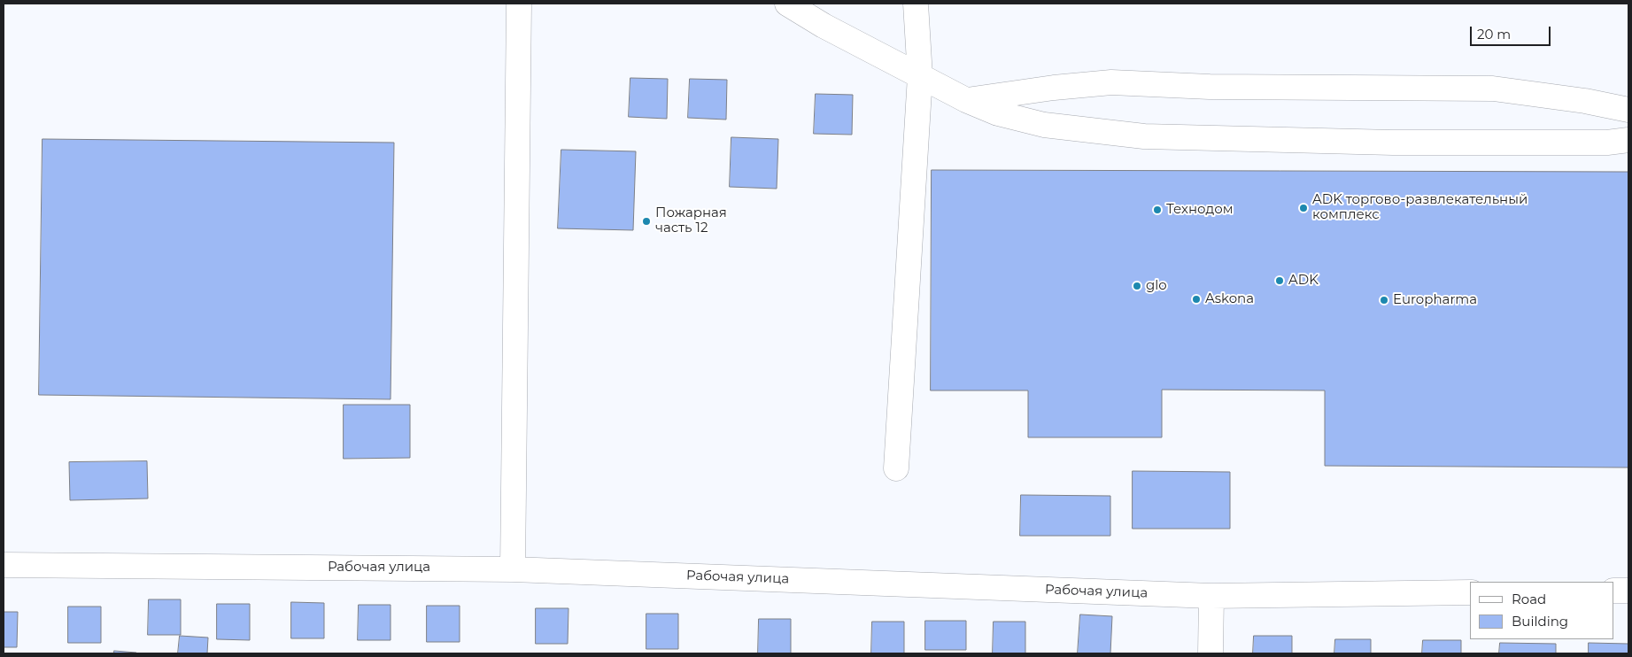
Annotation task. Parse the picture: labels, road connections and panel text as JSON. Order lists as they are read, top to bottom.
{
  "streets": {
    "street": ["Рабочая улица"]
  },
  "places": [
    "ADK торгово-развлекательный комплекс",
    "Технодом",
    "Пожарная часть 12",
    "ADK",
    "glo",
    "Askona",
    "Europharma"
  ],
  "legend": ["Road", "Building"],
  "scale_bar": "20 m"
}
